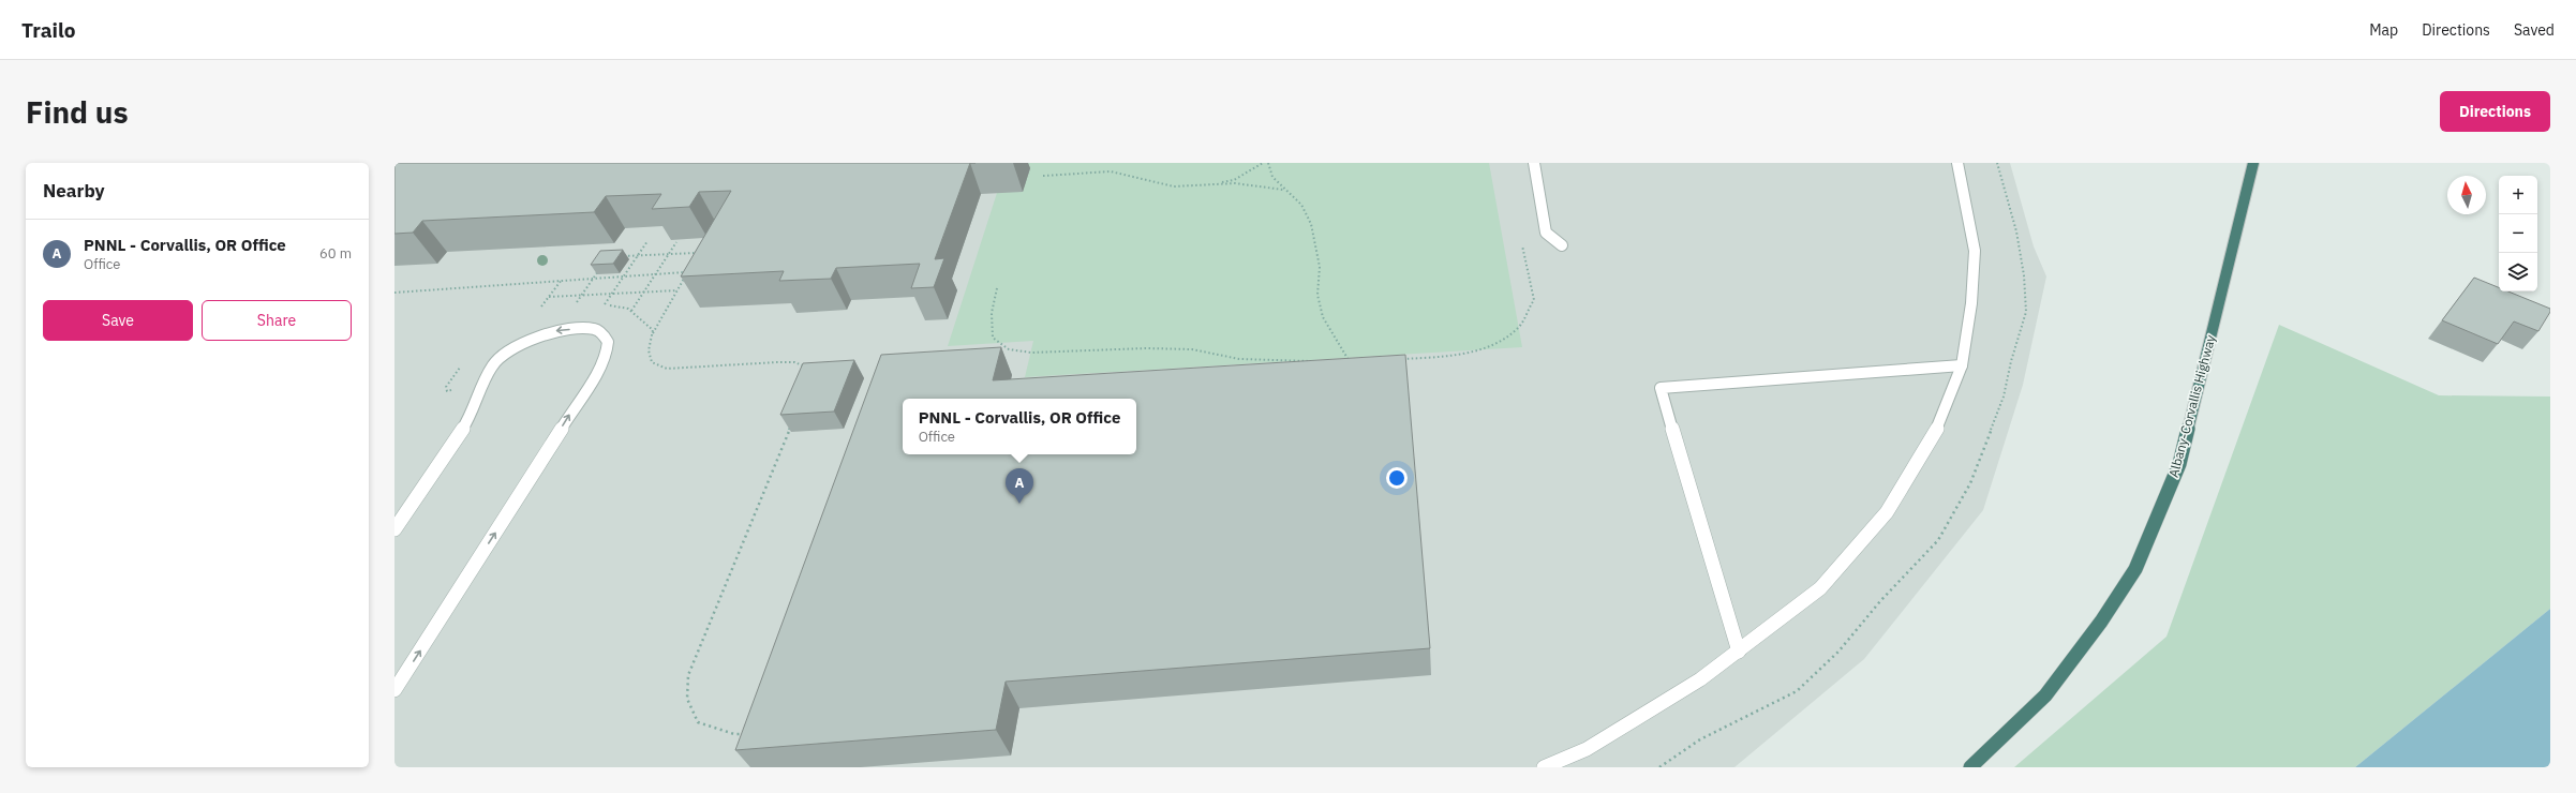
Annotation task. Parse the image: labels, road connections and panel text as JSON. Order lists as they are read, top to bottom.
{
  "streets": {
    "highway": ["Albany-Corvallis Highway"]
  },
  "north": "top",
  "page": {
    "header": "Trailo",
    "nav": ["Map", "Directions", "Saved"],
    "buttons": [
      "Directions",
      ["Save", "Share"]
    ],
    "title": "Find us",
    "heading": "Nearby",
    "map_buttons": ["+", "−"],
    "list": [
      {
        "mark": "A",
        "name": "PNNL - Corvallis, OR Office",
        "note": "Office",
        "value": "60 m"
      }
    ],
    "popup": ["PNNL - Corvallis, OR Office", "Office"],
    "pins": "A"
  }
}
